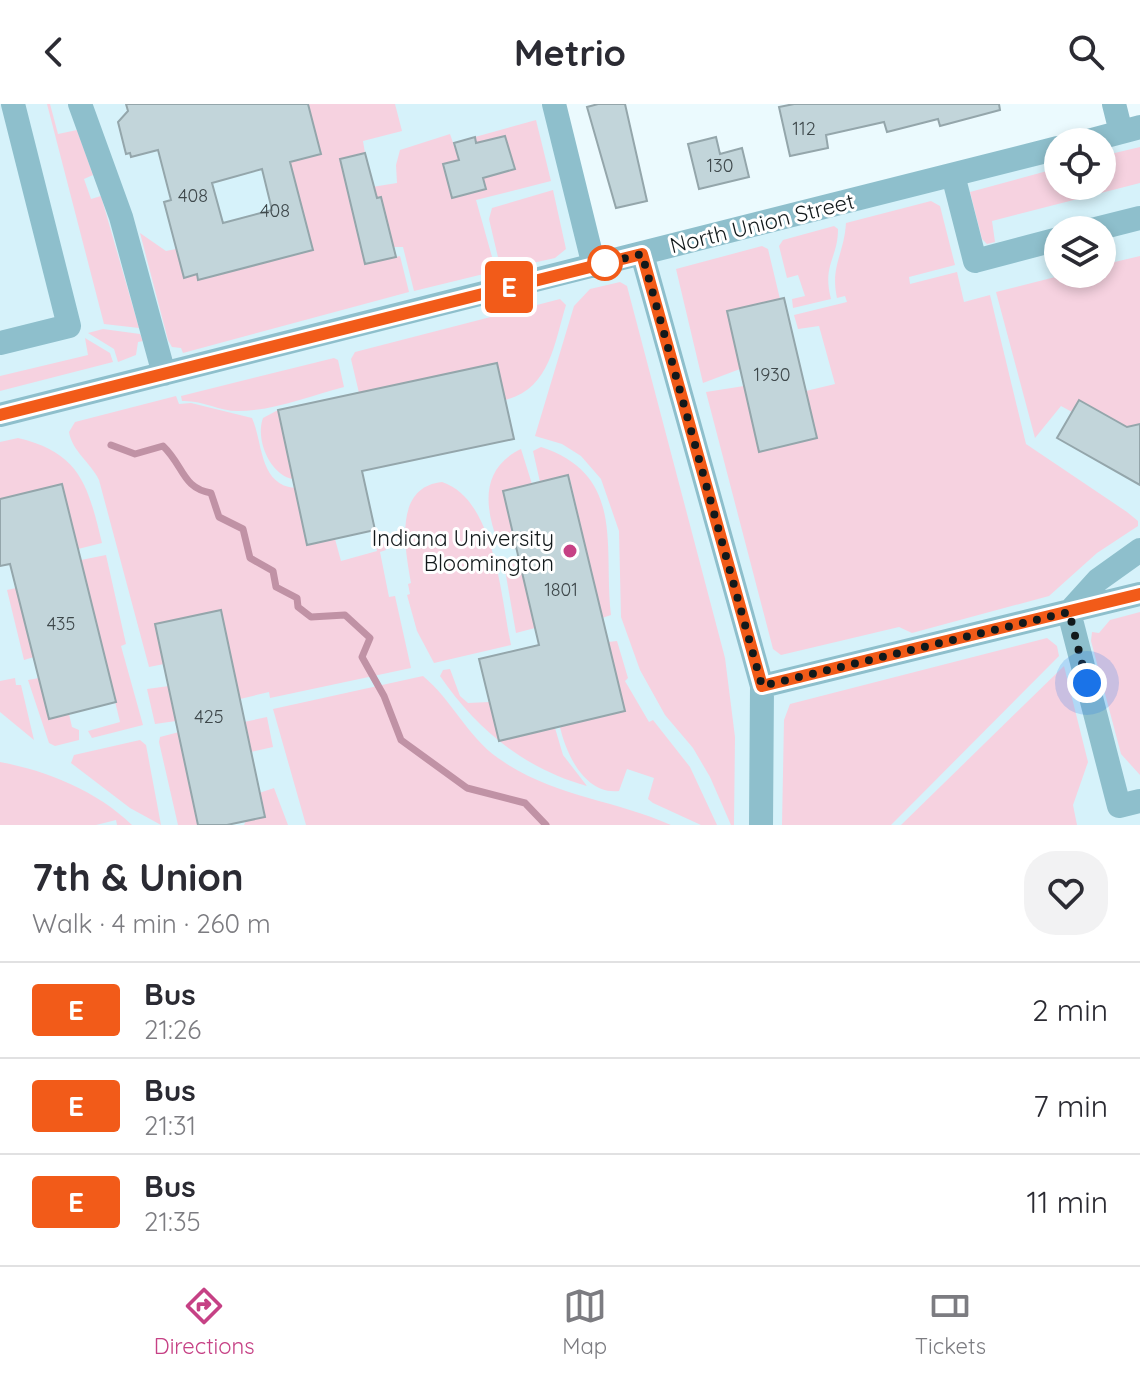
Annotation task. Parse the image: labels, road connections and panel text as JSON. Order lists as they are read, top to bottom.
{
  "streets": {
    "street": ["North Union Street"]
  },
  "places": ["Indiana University Bloomington"],
  "lines": ["bus line E"],
  "house_numbers": [
    "112",
    "130",
    "408",
    "408",
    "1930",
    "1801",
    "435",
    "425"
  ],
  "page": {
    "header": "Metrio",
    "on_map": "E",
    "heading": ["7th & Union", "Walk · 4 min · 260 m"],
    "list": [
      {
        "mark": "E",
        "name": "Bus",
        "note": "21:26",
        "value": "2 min"
      },
      {
        "mark": "E",
        "name": "Bus",
        "note": "21:31",
        "value": "7 min"
      },
      {
        "mark": "E",
        "name": "Bus",
        "note": "21:35",
        "value": "11 min"
      }
    ],
    "tabs": ["Directions", "Map", "Tickets"]
  }
}
